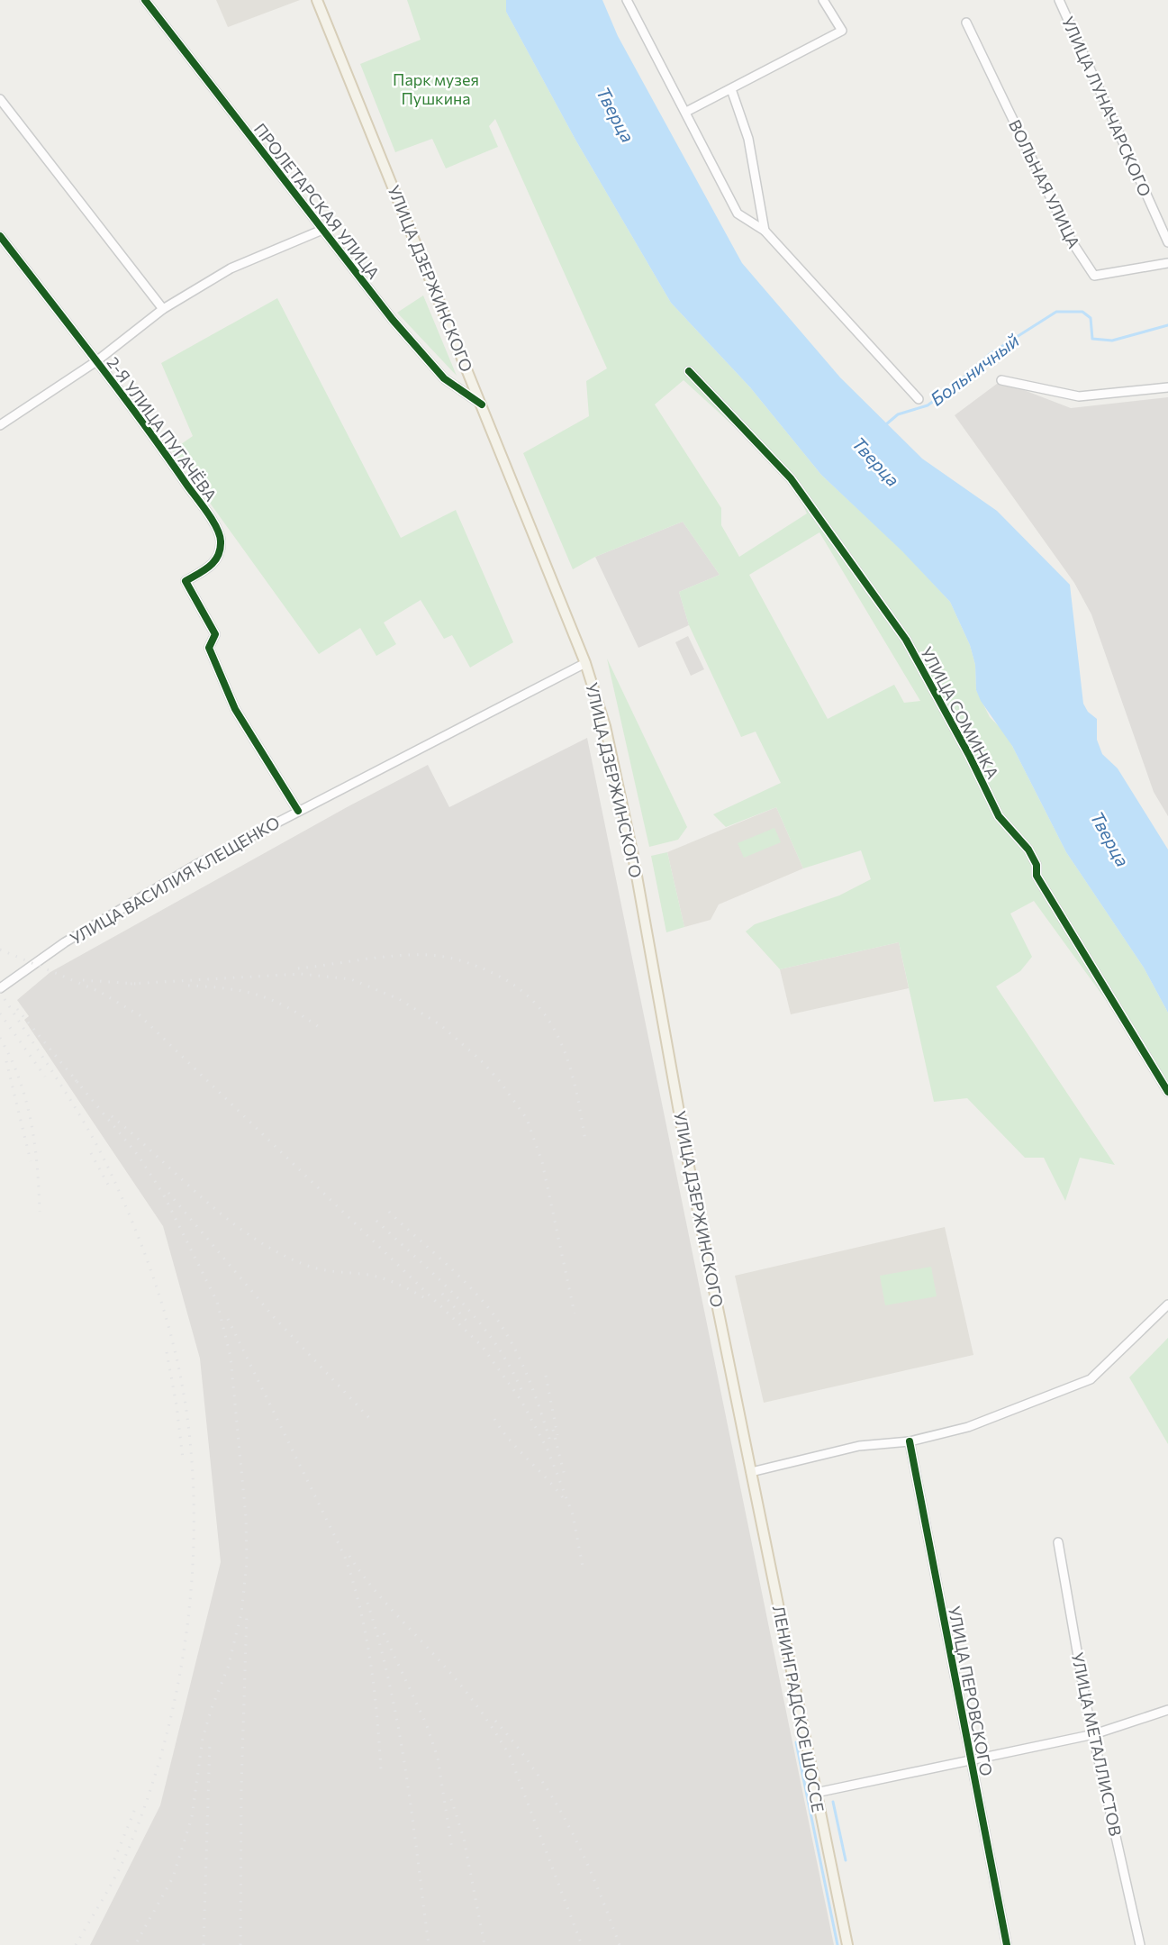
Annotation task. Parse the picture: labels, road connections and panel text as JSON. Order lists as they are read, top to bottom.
{
  "streets": {
    "main road": ["УЛИЦА ДЗЕРЖИНСКОГО", "ЛЕНИНГРАДСКОЕ ШОССЕ"],
    "street": [
      "УЛИЦА ЛУНАЧАРСКОГО",
      "ВОЛЬНАЯ УЛИЦА",
      "ПРОЛЕТАРСКАЯ УЛИЦА",
      "2-Я УЛИЦА ПУГАЧЁВА",
      "УЛИЦА СОМИНКА",
      "УЛИЦА ВАСИЛИЯ КЛЕЩЕНКО",
      "УЛИЦА ПЕРОВСКОГО",
      "УЛИЦА МЕТАЛЛИСТОВ"
    ]
  },
  "crossings": [
    ["ПРОЛЕТАРСКАЯ УЛИЦА", "УЛИЦА ДЗЕРЖИНСКОГО"],
    ["УЛИЦА ДЗЕРЖИНСКОГО", "УЛИЦА ВАСИЛИЯ КЛЕЩЕНКО"],
    ["УЛИЦА ДЗЕРЖИНСКОГО", "ЛЕНИНГРАДСКОЕ ШОССЕ"],
    ["2-Я УЛИЦА ПУГАЧЁВА", "УЛИЦА ВАСИЛИЯ КЛЕЩЕНКО"]
  ],
  "water": ["Тверца", "Больничный"],
  "parks": ["Парк музея Пушкина"]
}
